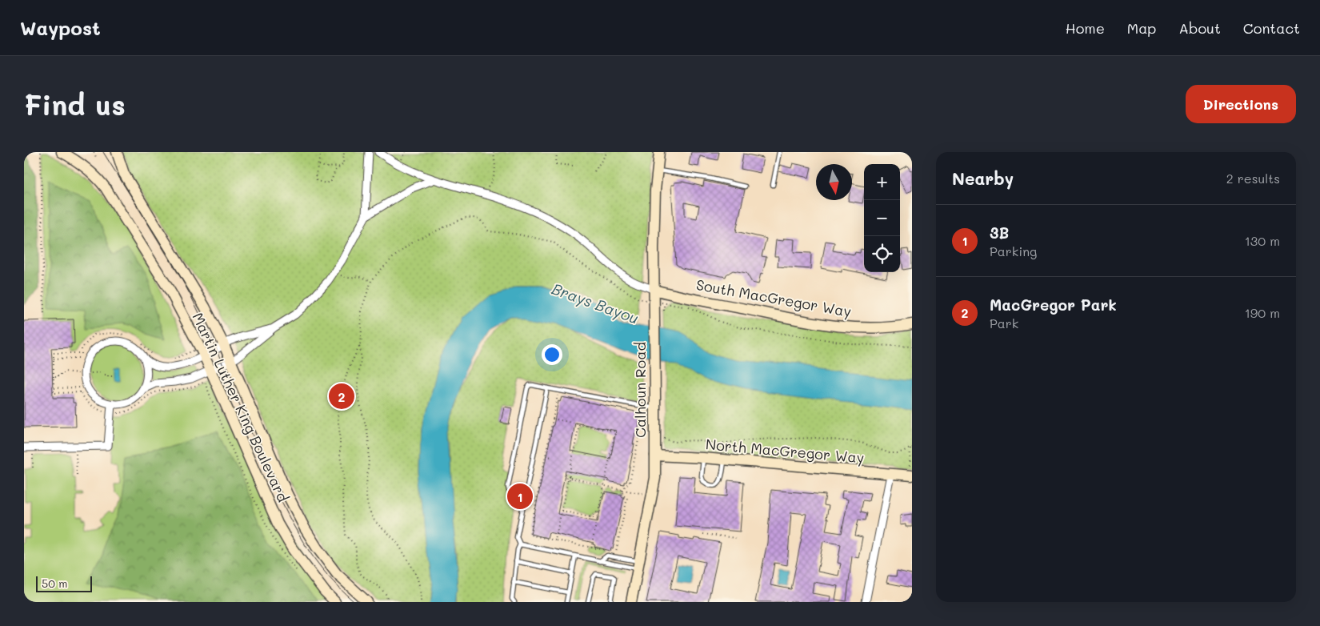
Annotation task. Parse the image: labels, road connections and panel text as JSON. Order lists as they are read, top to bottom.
{
  "streets": {
    "main road": [
      "South MacGregor Way",
      "Calhoun Road",
      "Martin Luther King Boulevard",
      "North MacGregor Way"
    ]
  },
  "crossings": [
    ["South MacGregor Way", "Calhoun Road"],
    ["Calhoun Road", "North MacGregor Way"]
  ],
  "water": ["Brays Bayou"],
  "scale_bar": "50 m",
  "north": "bottom",
  "page": {
    "header": "Waypost",
    "nav": [
      "Home",
      "Map",
      "About",
      "Contact"
    ],
    "buttons": "Directions",
    "title": "Find us",
    "heading": ["Nearby", "2 results"],
    "map_buttons": ["+", "−"],
    "list": [
      {
        "mark": "1",
        "name": "3B",
        "note": "Parking",
        "value": "130 m"
      },
      {
        "mark": "2",
        "name": "MacGregor Park",
        "note": "Park",
        "value": "190 m"
      }
    ],
    "pins": ["2", "1"],
    "scale": "50 m"
  }
}
